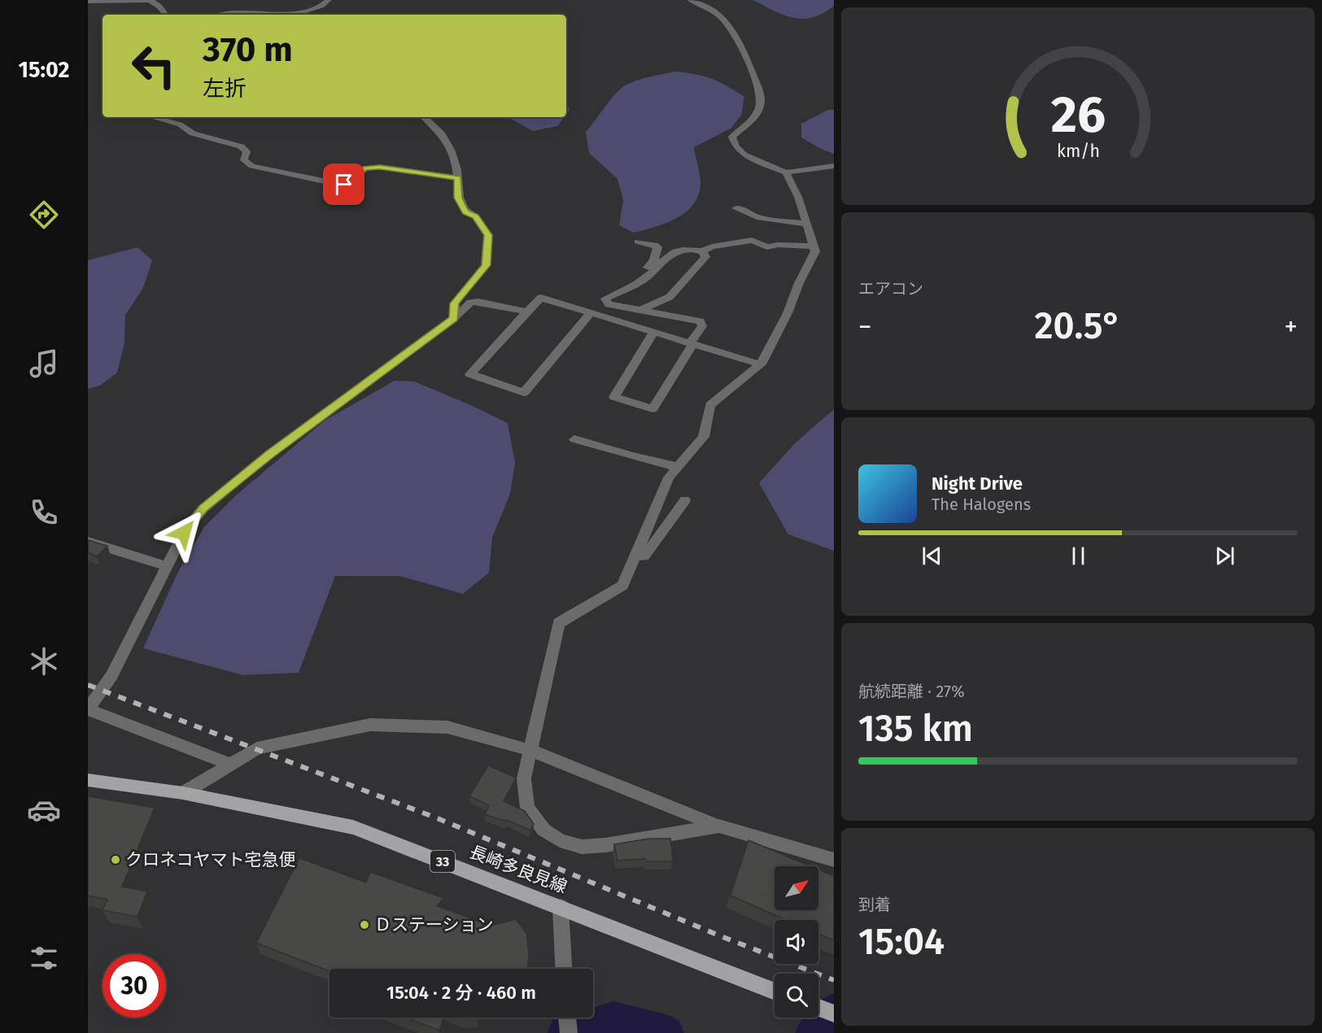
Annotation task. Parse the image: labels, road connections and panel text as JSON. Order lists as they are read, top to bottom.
{
  "streets": {
    "main road": ["33", "長崎多良見線"]
  },
  "places": ["クロネコヤマト宅急便", "Ｄステーション"],
  "north": "top right",
  "page": {
    "tabs": "15:02",
    "turn": ["370 m", "左折"],
    "tile": [
      "エアコン",
      ["航続距離 · 27%", "135 km"],
      ["到着", "15:04"]
    ],
    "heat": ["−", "20.5°", "+"],
    "song": ["Night Drive", "The Halogens"],
    "limit": "30",
    "trip": "15:04 · 2 分 · 460 m",
    "gauge": ["26", "km/h"]
  }
}
